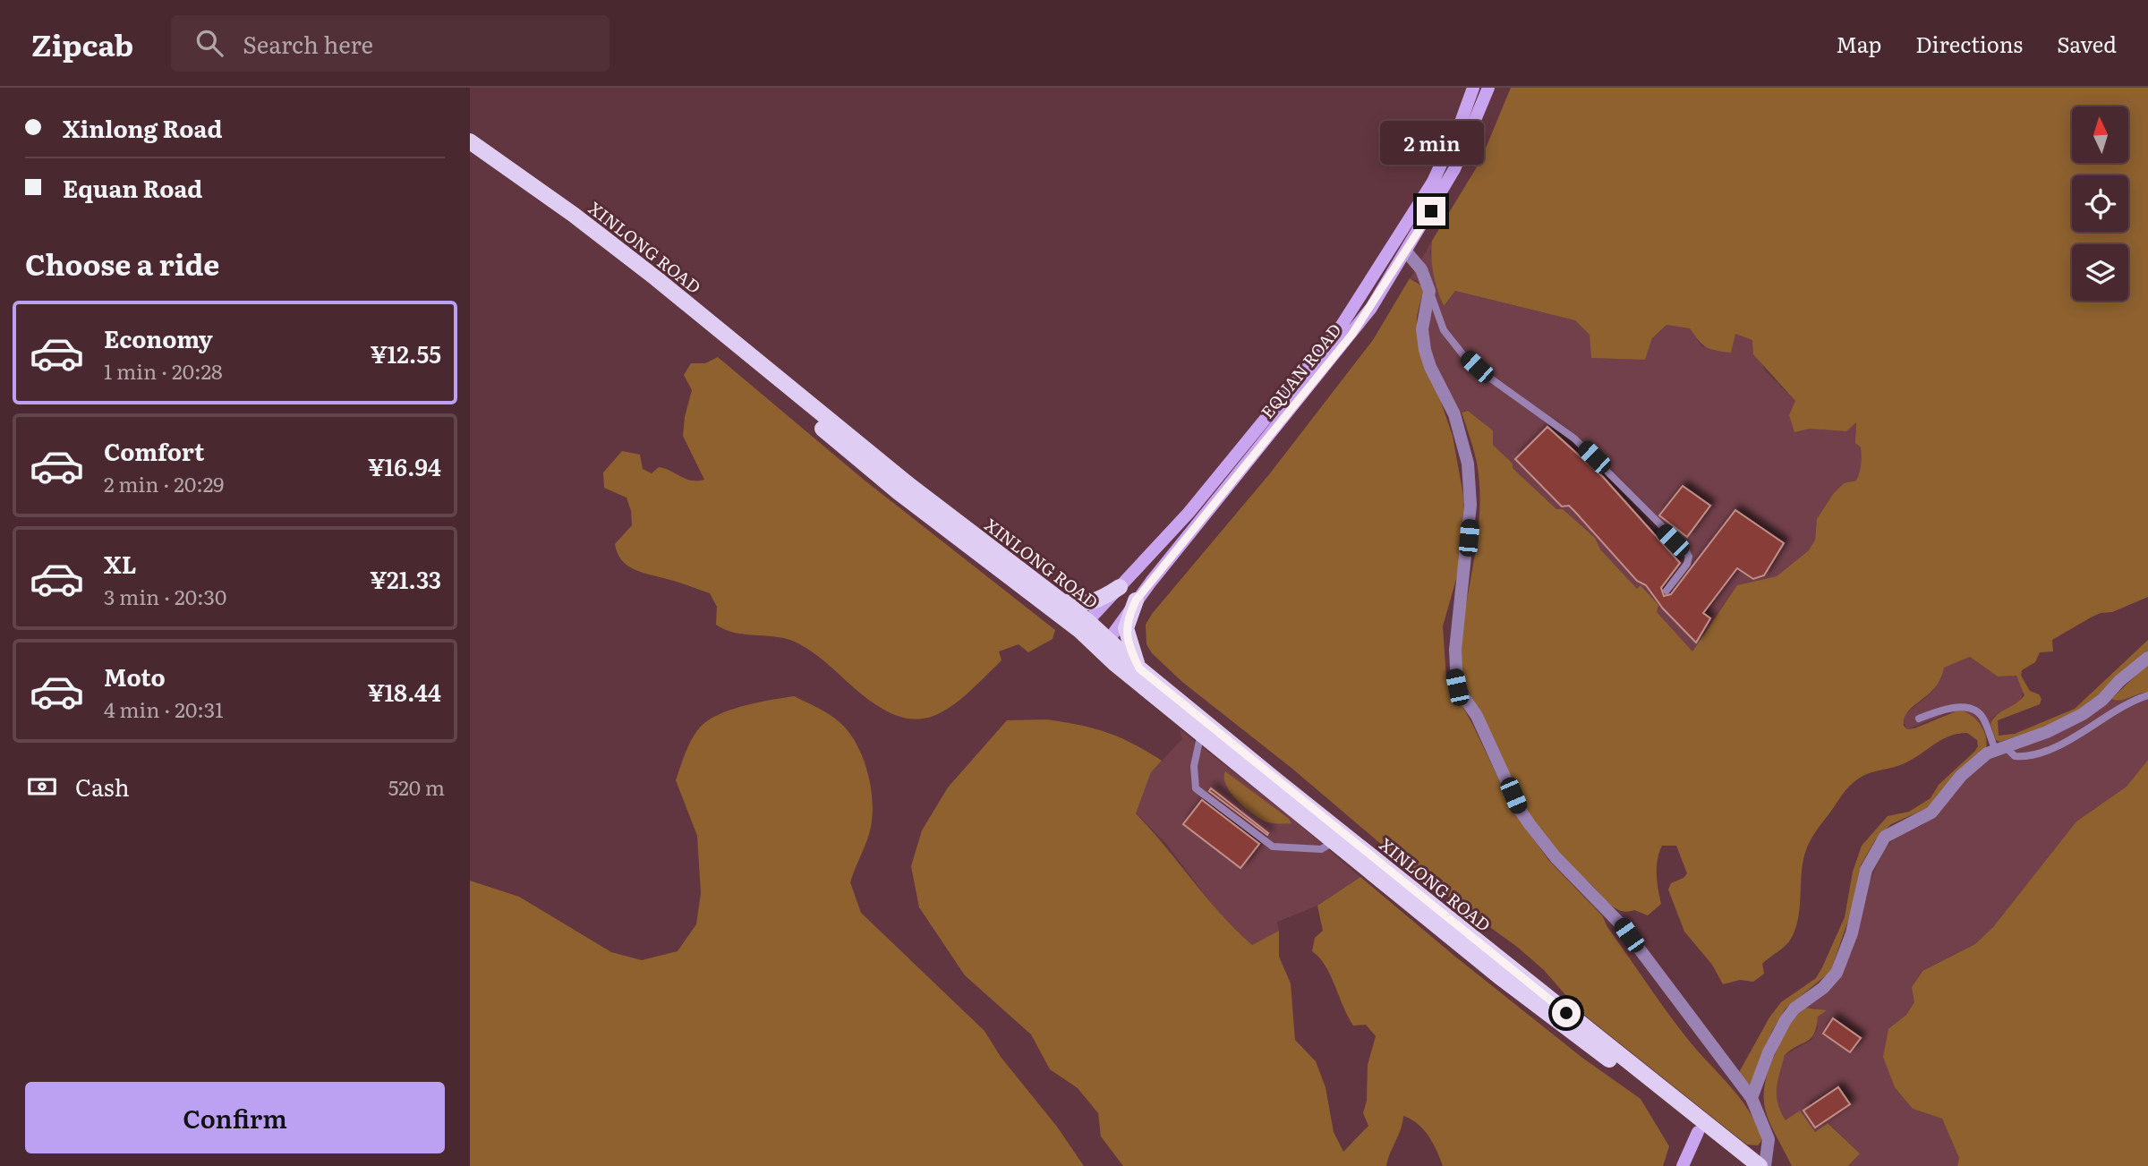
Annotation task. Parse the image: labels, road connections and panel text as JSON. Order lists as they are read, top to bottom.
{
  "streets": {
    "main road": ["XINLONG ROAD", "EQUAN ROAD"]
  },
  "crossings": [
    ["XINLONG ROAD", "EQUAN ROAD"]
  ],
  "north": "top",
  "page": {
    "header": "Zipcab",
    "search": "Search here",
    "nav": ["Map", "Directions", "Saved"],
    "banner": ["Xinlong Road", "Equan Road"],
    "bubble": "2 min",
    "heading": "Choose a ride",
    "list": [
      {
        "name": "Economy",
        "note": "1 min · 20:28",
        "value": "¥12.55"
      },
      {
        "name": "Comfort",
        "note": "2 min · 20:29",
        "value": "¥16.94"
      },
      {
        "name": "XL",
        "note": "3 min · 20:30",
        "value": "¥21.33"
      },
      {
        "name": "Moto",
        "note": "4 min · 20:31",
        "value": "¥18.44"
      }
    ],
    "pay": ["Cash", "520 m"],
    "buttons": "Confirm"
  }
}
